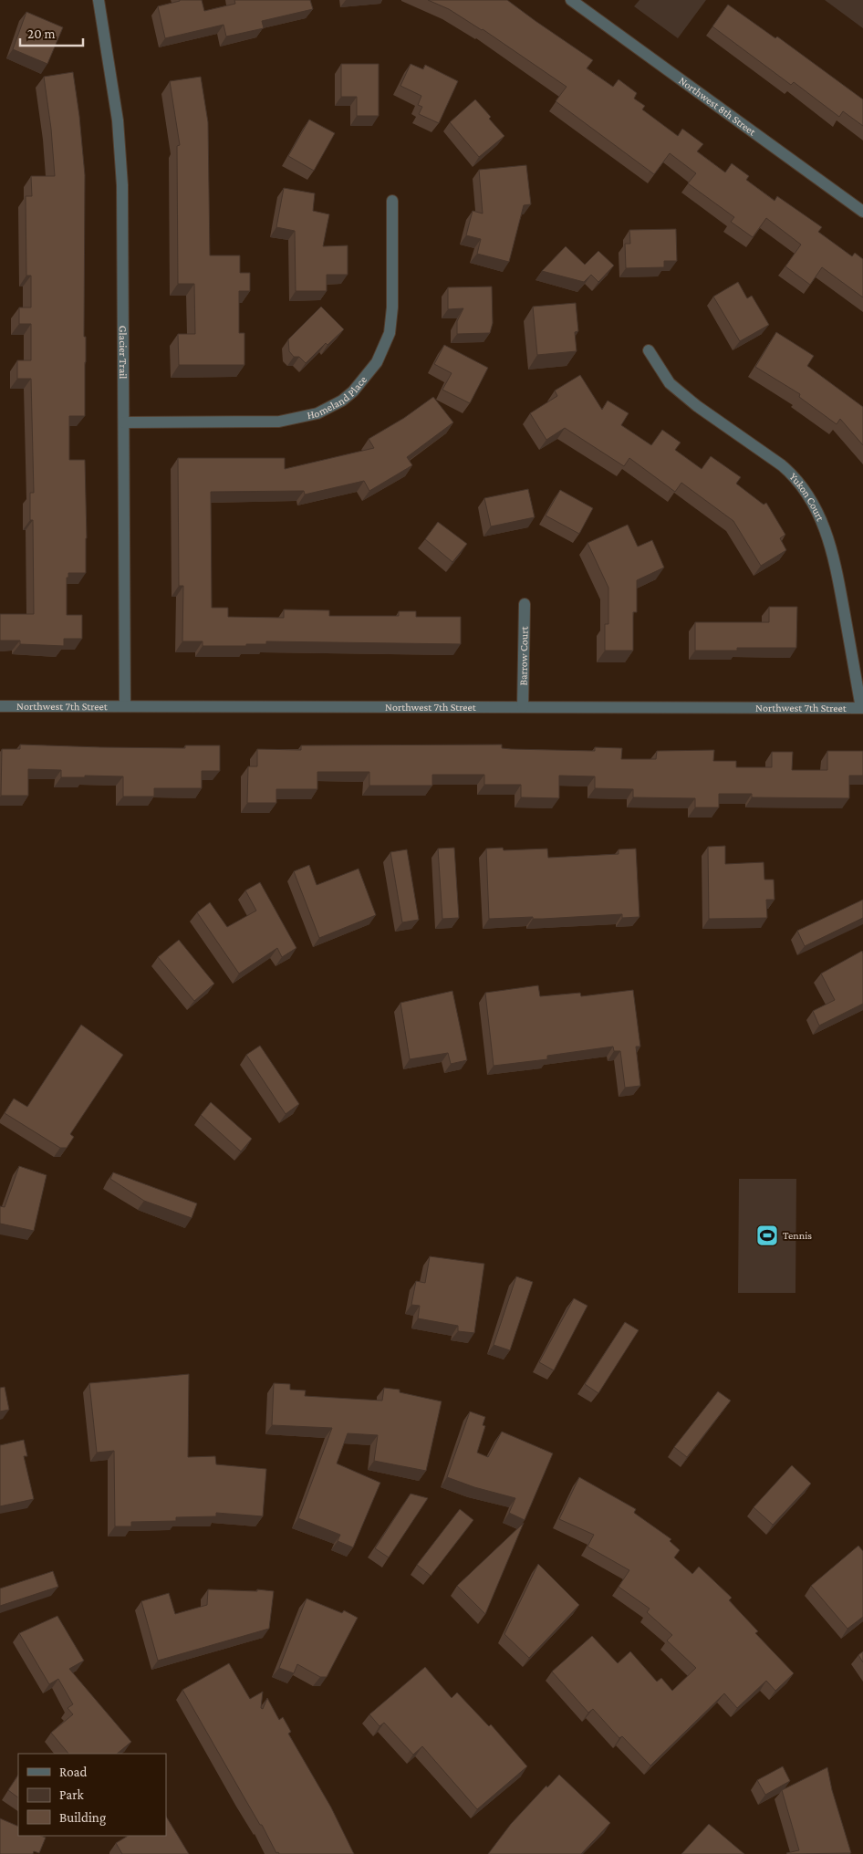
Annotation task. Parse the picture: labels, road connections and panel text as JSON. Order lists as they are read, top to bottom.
{
  "streets": {
    "street": [
      "Northwest 8th Street",
      "Glacier Trail",
      "Homeland Place",
      "Yukon Court",
      "Barrow Court",
      "Northwest 7th Street"
    ]
  },
  "crossings": [
    ["Glacier Trail", "Homeland Place"],
    ["Glacier Trail", "Northwest 7th Street"],
    ["Yukon Court", "Northwest 7th Street"],
    ["Barrow Court", "Northwest 7th Street"]
  ],
  "places": {
    "sports": ["Tennis"]
  },
  "legend": ["Road", "Park", "Building"],
  "scale_bar": "20 m"
}
